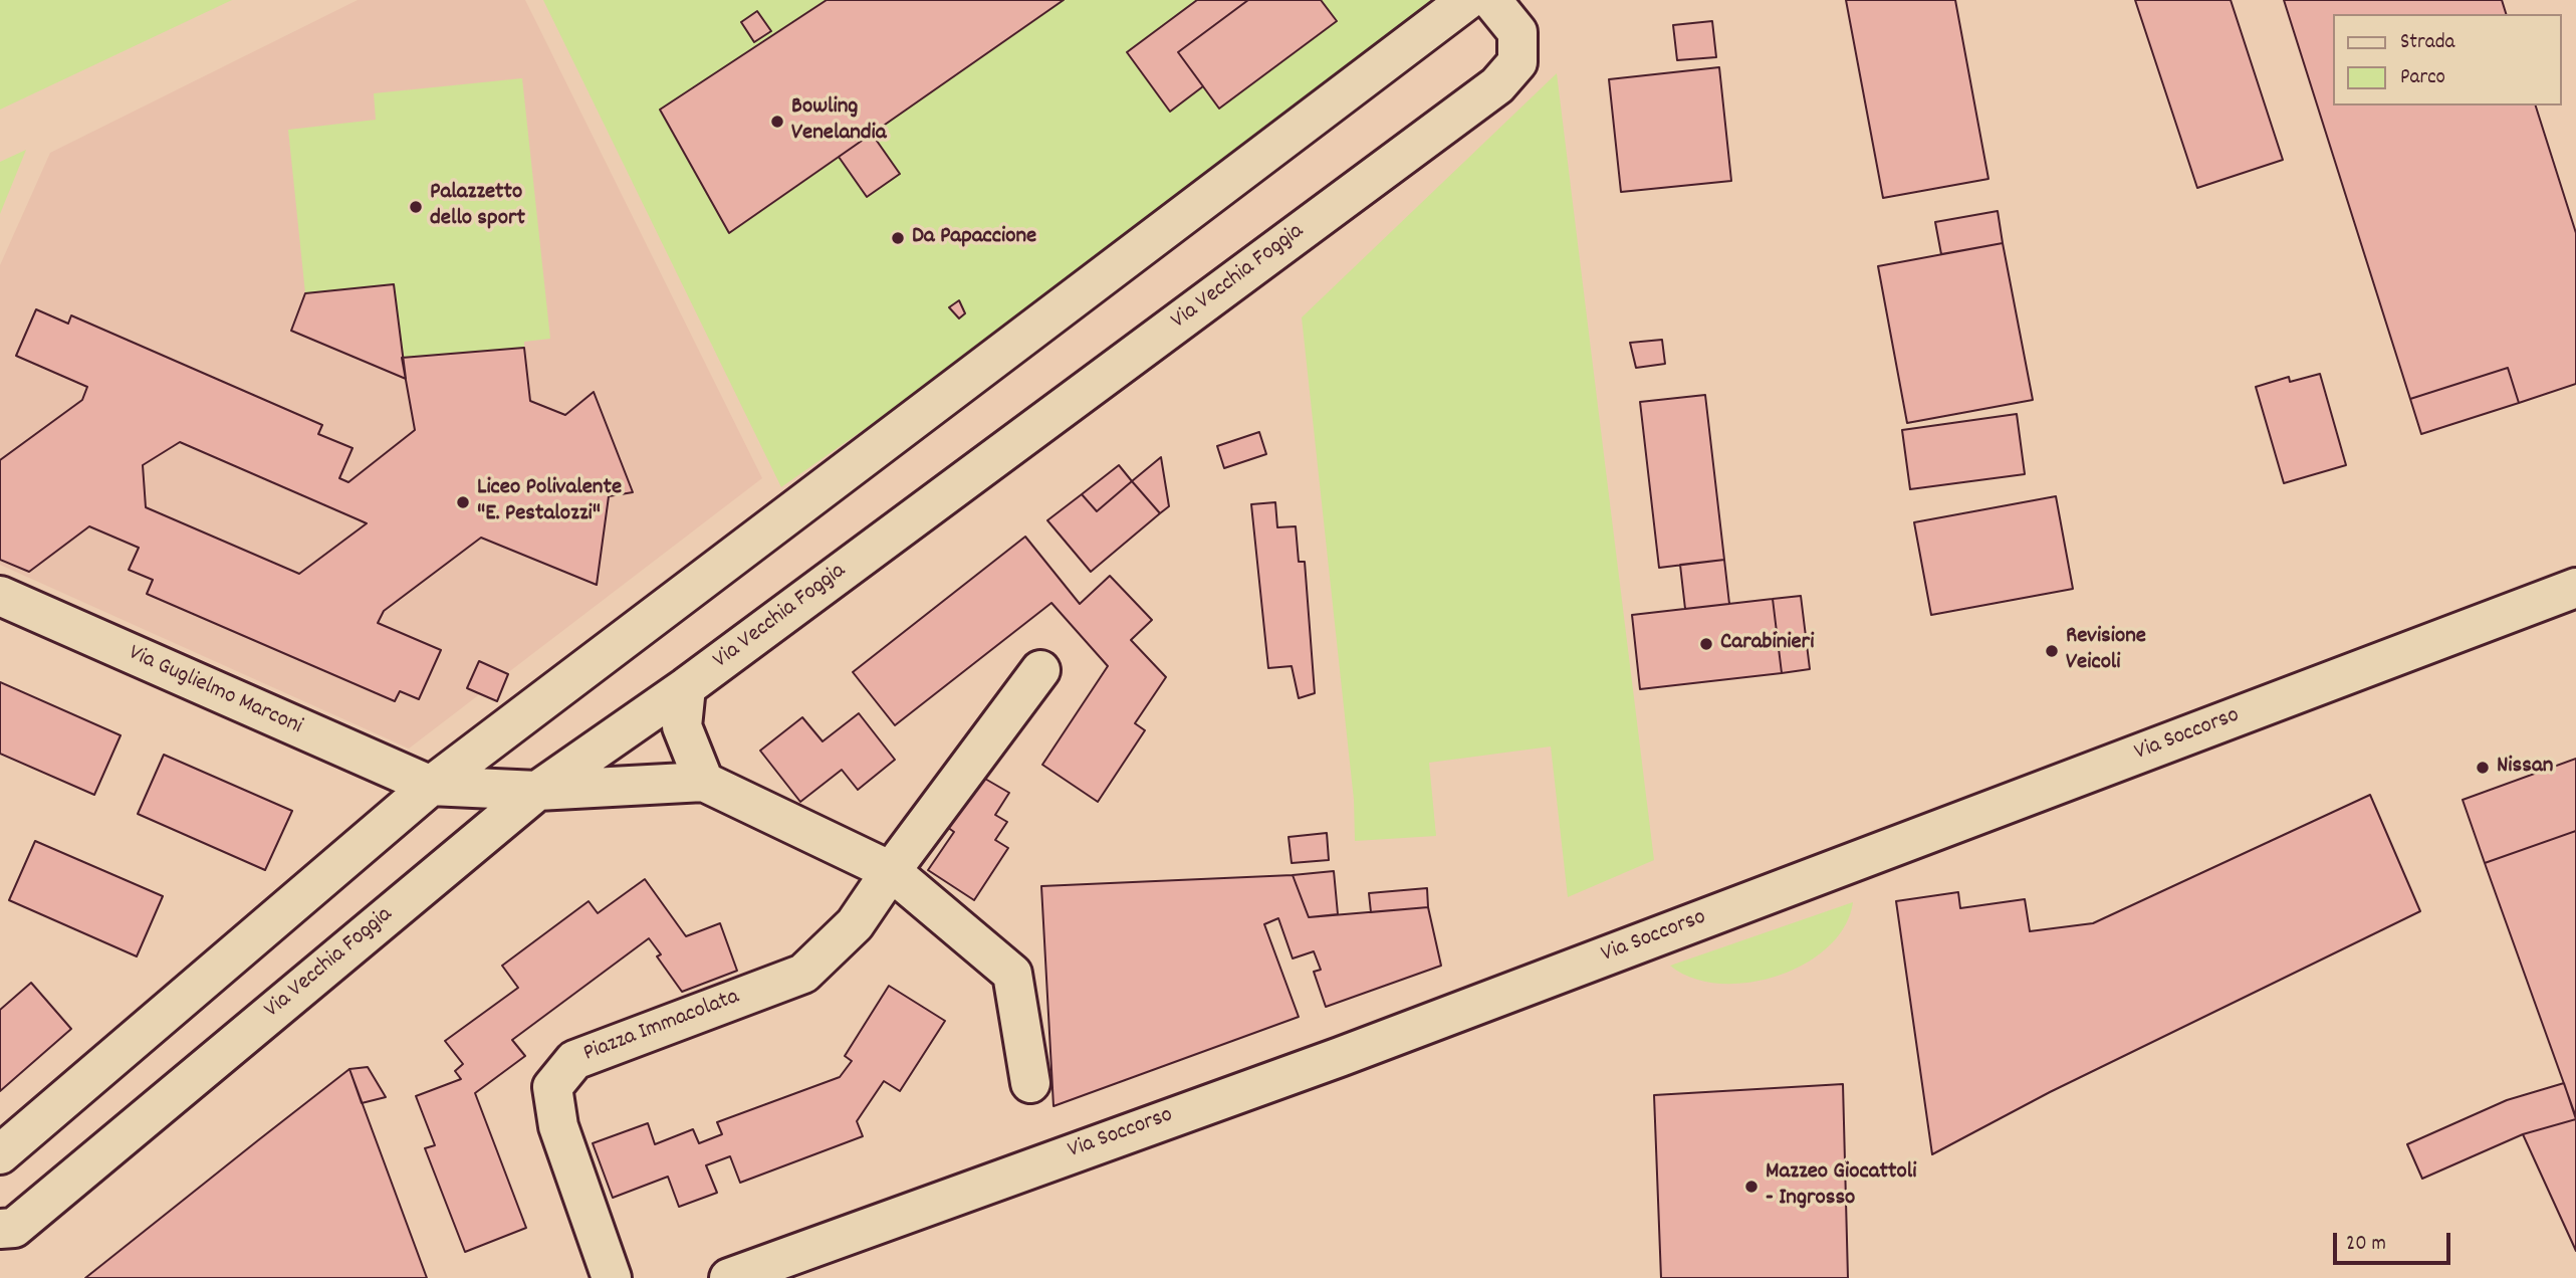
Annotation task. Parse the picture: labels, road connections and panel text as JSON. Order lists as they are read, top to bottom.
{
  "streets": {
    "street": [
      "Via Vecchia Foggia",
      "Via Guglielmo Marconi",
      "Via Soccorso",
      "Piazza Immacolata"
    ]
  },
  "places": [
    "Bowling Venelandia",
    "Palazzetto dello sport",
    "Da Papaccione",
    "Liceo Polivalente \"E. Pestalozzi\"",
    "Carabinieri",
    "Revisione Veicoli",
    "Nissan",
    "Mazzeo Giocattoli - Ingrosso"
  ],
  "legend": ["Strada", "Parco"],
  "scale_bar": "20 m"
}
